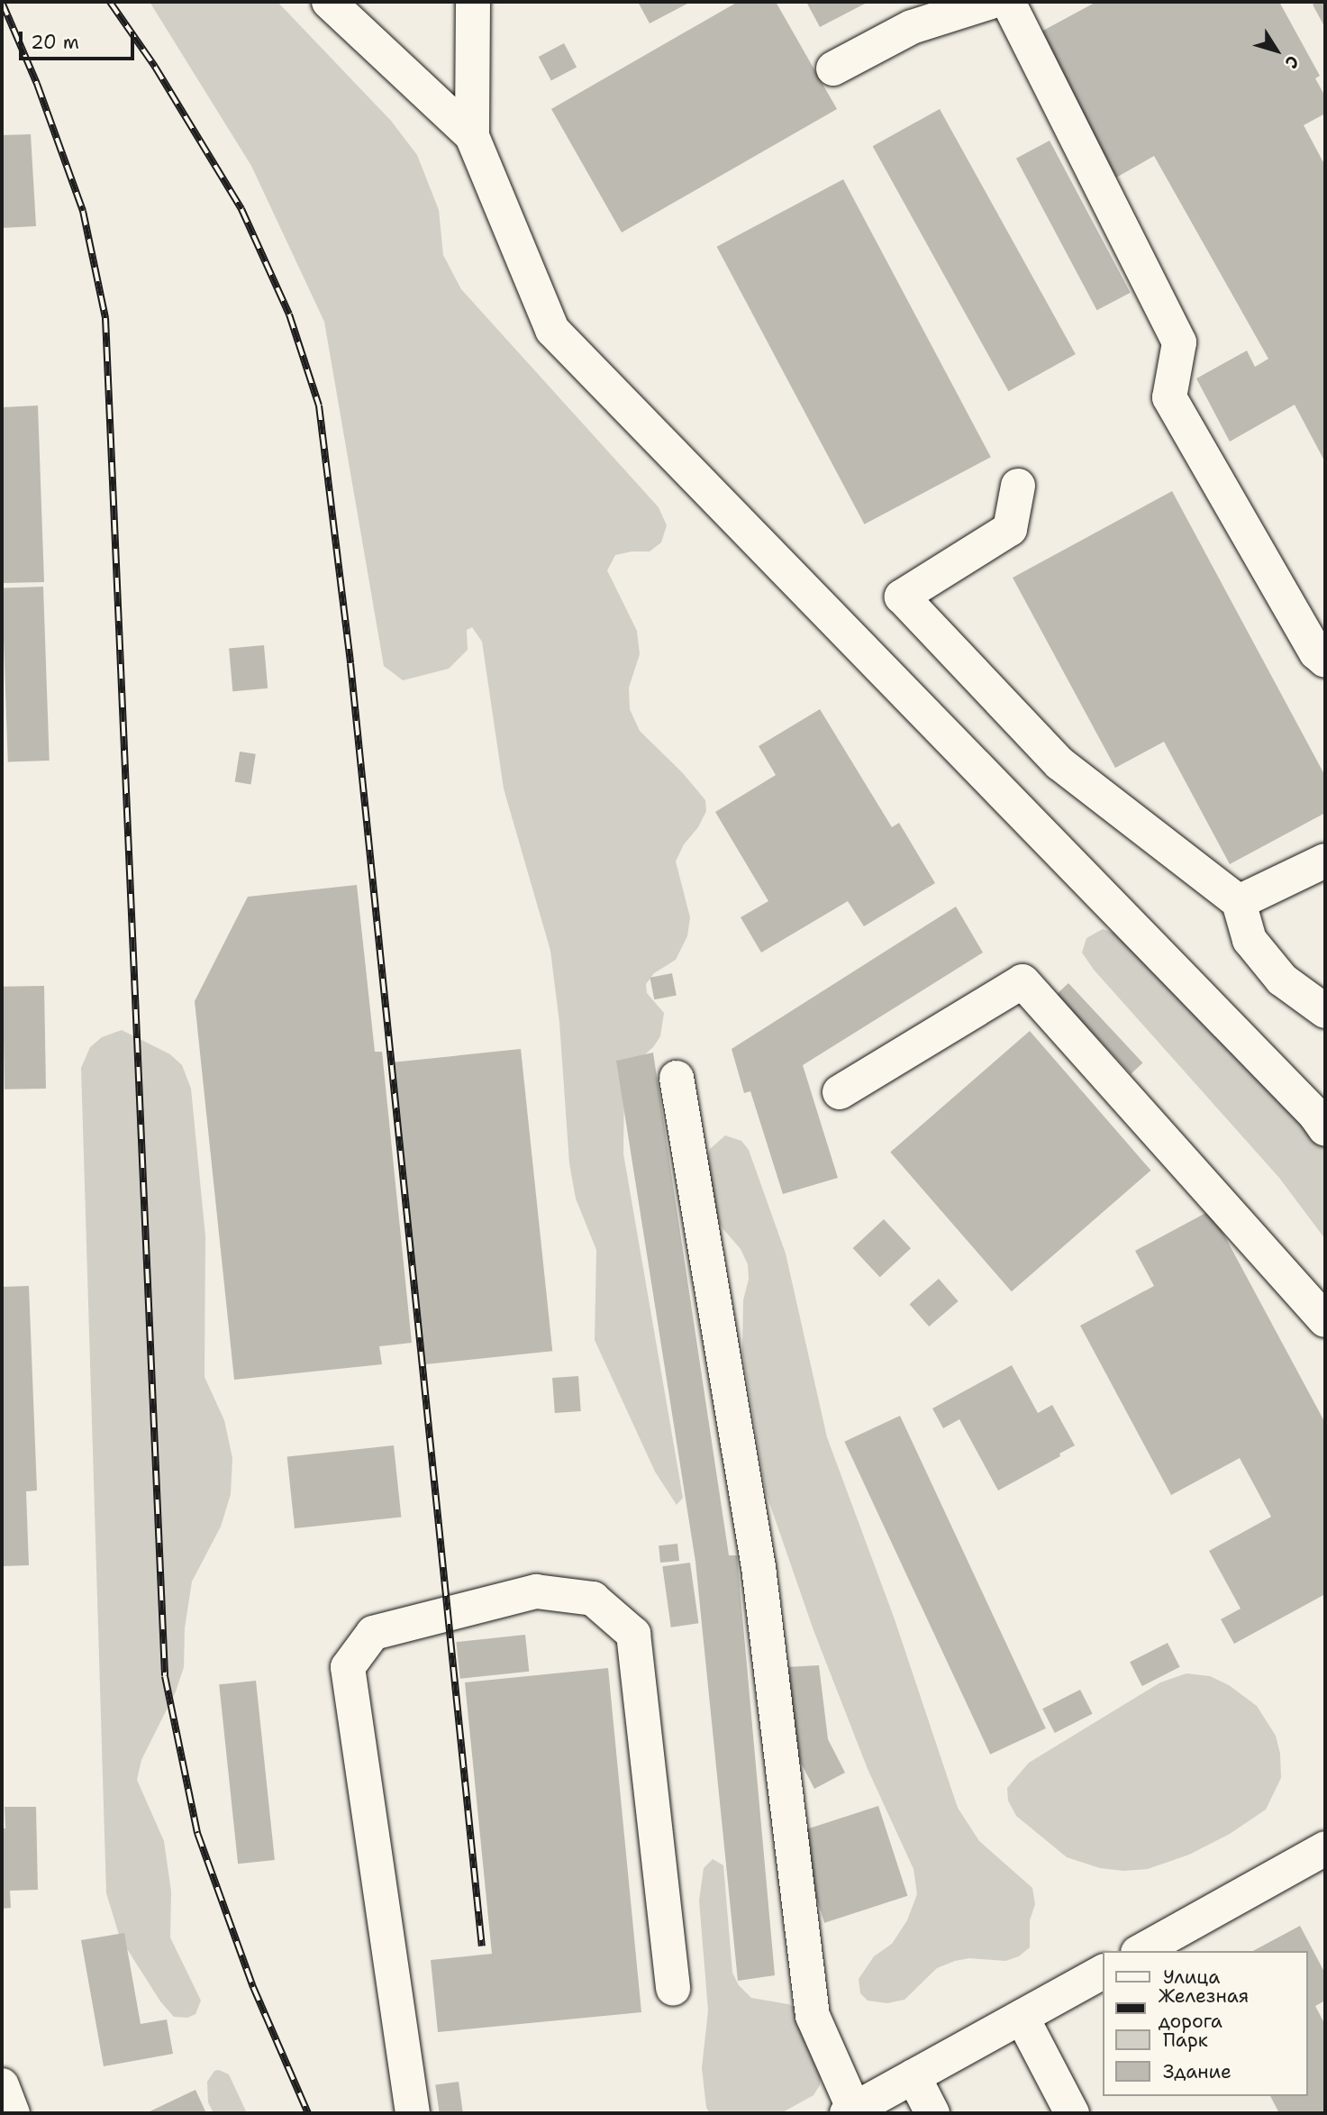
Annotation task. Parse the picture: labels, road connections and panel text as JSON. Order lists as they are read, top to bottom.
{
  "legend": [
    "Улица",
    "Железная дорога",
    "Парк",
    "Здание"
  ],
  "scale_bar": "20 m",
  "north": "bottom right"
}
